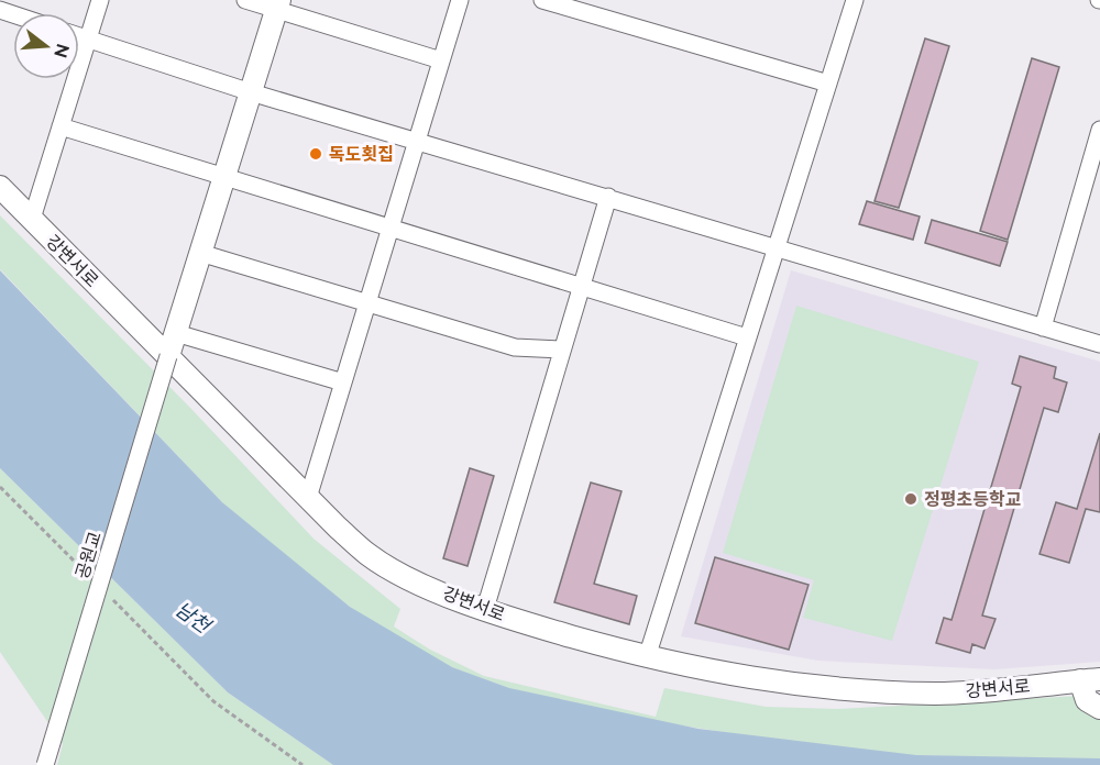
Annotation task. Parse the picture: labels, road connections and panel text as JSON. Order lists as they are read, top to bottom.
{
  "streets": {
    "street": ["강변서로", "공원교"]
  },
  "crossings": [
    ["강변서로", "공원교"]
  ],
  "water": ["남천"],
  "places": ["독도횟집", "정평초등학교"],
  "north": "right"
}
